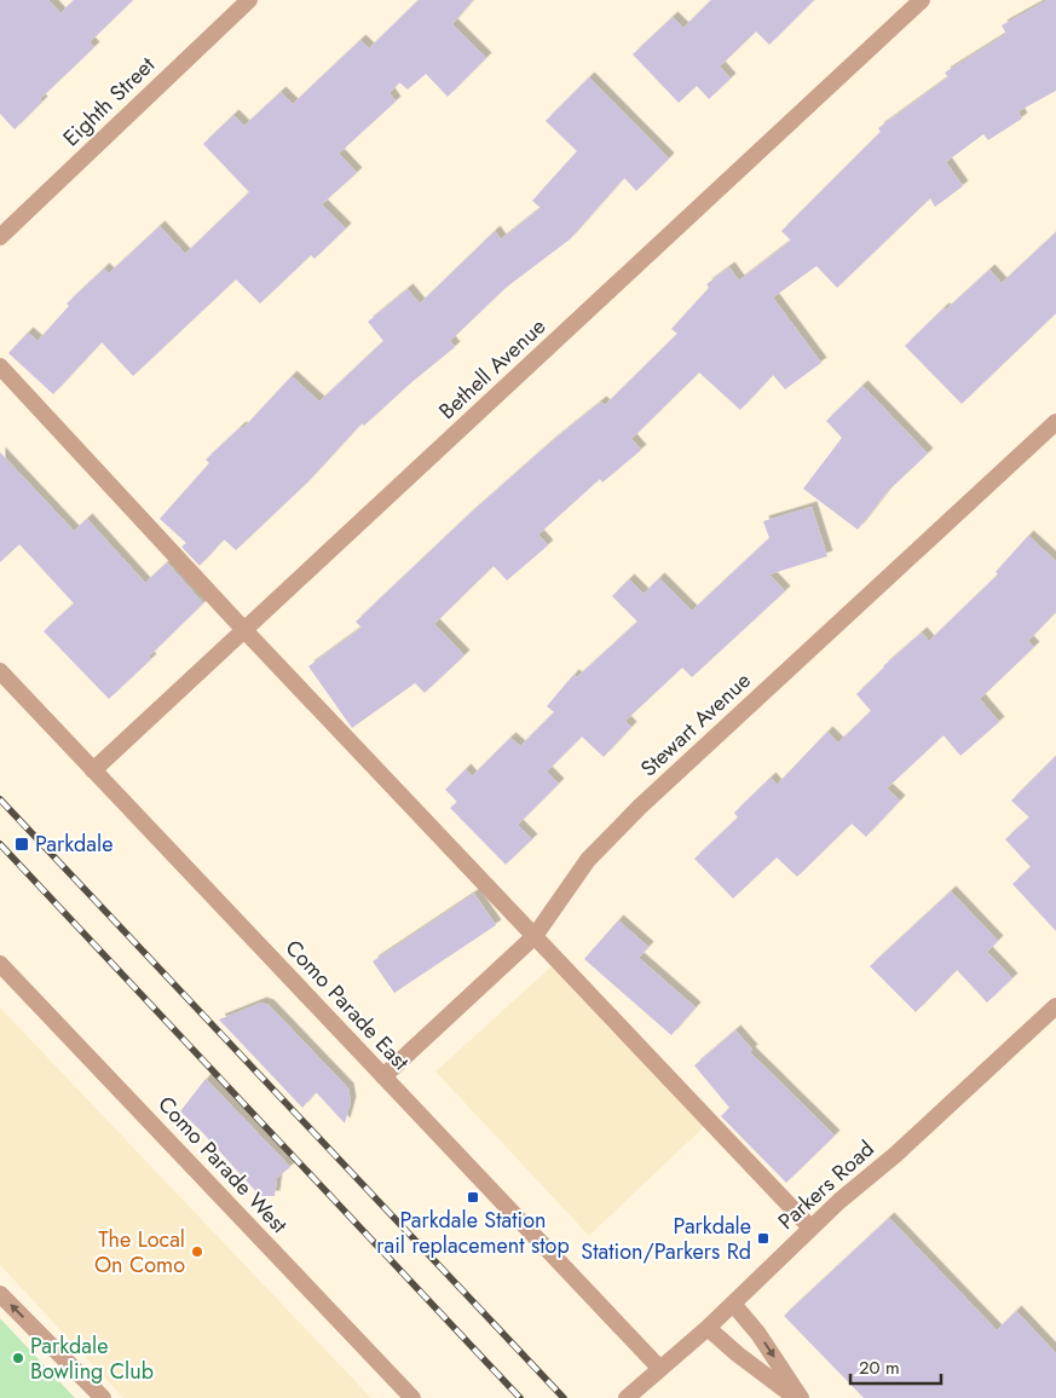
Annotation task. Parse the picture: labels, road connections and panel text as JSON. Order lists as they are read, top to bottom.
{
  "streets": {
    "street": [
      "Eighth Street",
      "Bethell Avenue",
      "Stewart Avenue",
      "Como Parade East",
      "Como Parade West",
      "Parkers Road"
    ]
  },
  "crossings": [
    ["Bethell Avenue", "Como Parade East"],
    ["Stewart Avenue", "Como Parade East"],
    ["Como Parade East", "Parkers Road"]
  ],
  "places": {
    "transit": ["Parkdale", "Parkdale Station rail replacement stop", "Parkdale Station/Parkers Rd"],
    "other": ["The Local On Como", "Parkdale Bowling Club"]
  },
  "scale_bar": "20 m"
}
